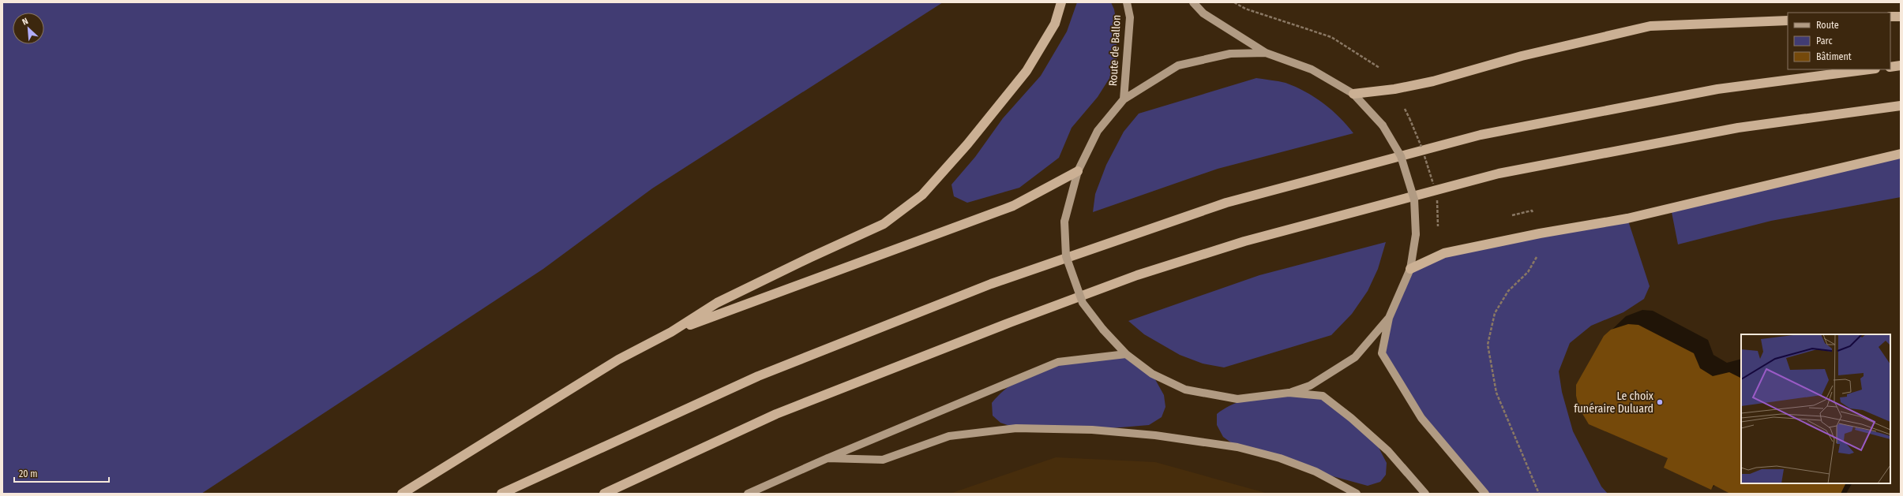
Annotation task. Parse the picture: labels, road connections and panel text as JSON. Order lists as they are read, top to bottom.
{
  "streets": {
    "main road": ["Route de Ballon"]
  },
  "places": ["Le choix funéraire Duluard"],
  "legend": ["Route", "Parc", "Bâtiment"],
  "scale_bar": "20 m",
  "north": "top left"
}
